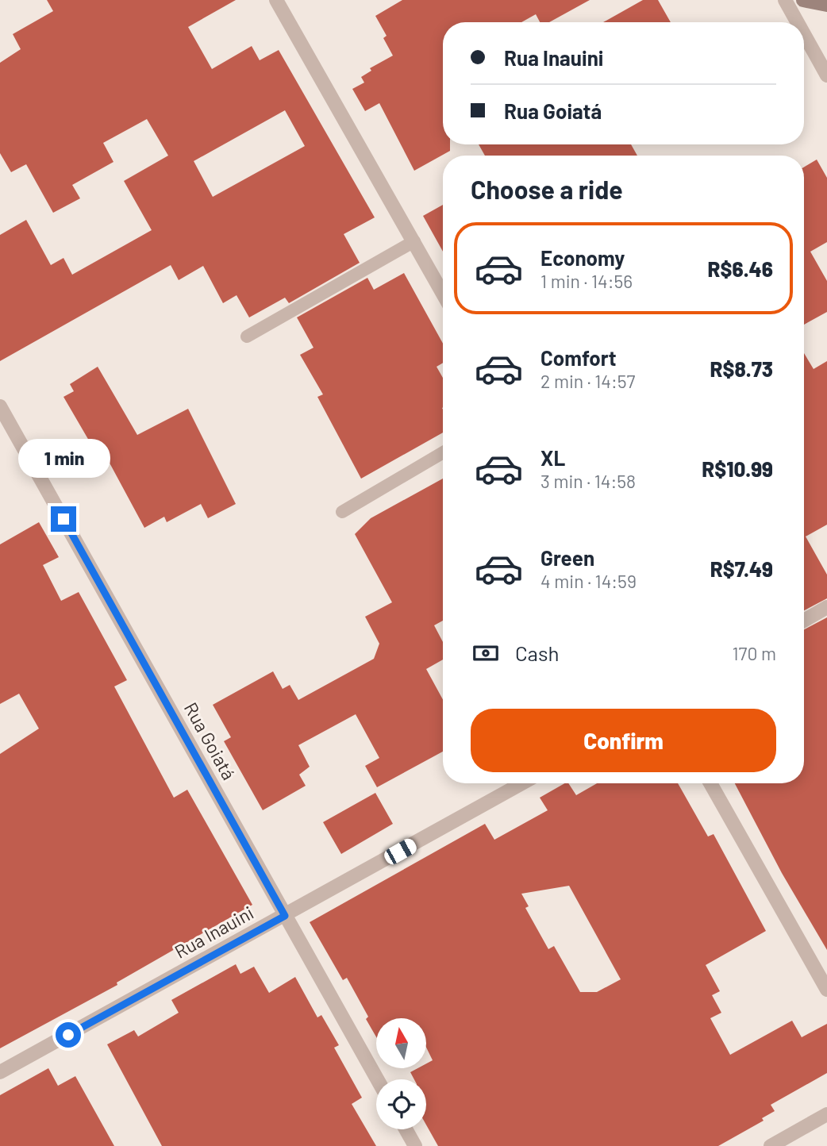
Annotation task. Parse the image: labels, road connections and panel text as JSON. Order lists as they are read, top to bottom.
{
  "streets": {
    "street": ["Rua Goiatá", "Rua Inauini"]
  },
  "crossings": [
    ["Rua Goiatá", "Rua Inauini"]
  ],
  "north": "top",
  "page": {
    "banner": ["Rua Inauini", "Rua Goiatá"],
    "heading": "Choose a ride",
    "list": [
      {
        "name": "Economy",
        "note": "1 min · 14:56",
        "value": "R$6.46"
      },
      {
        "name": "Comfort",
        "note": "2 min · 14:57",
        "value": "R$8.73"
      },
      {
        "name": "XL",
        "note": "3 min · 14:58",
        "value": "R$10.99"
      },
      {
        "name": "Green",
        "note": "4 min · 14:59",
        "value": "R$7.49"
      }
    ],
    "bubble": "1 min",
    "pay": ["Cash", "170 m"],
    "buttons": "Confirm"
  }
}
